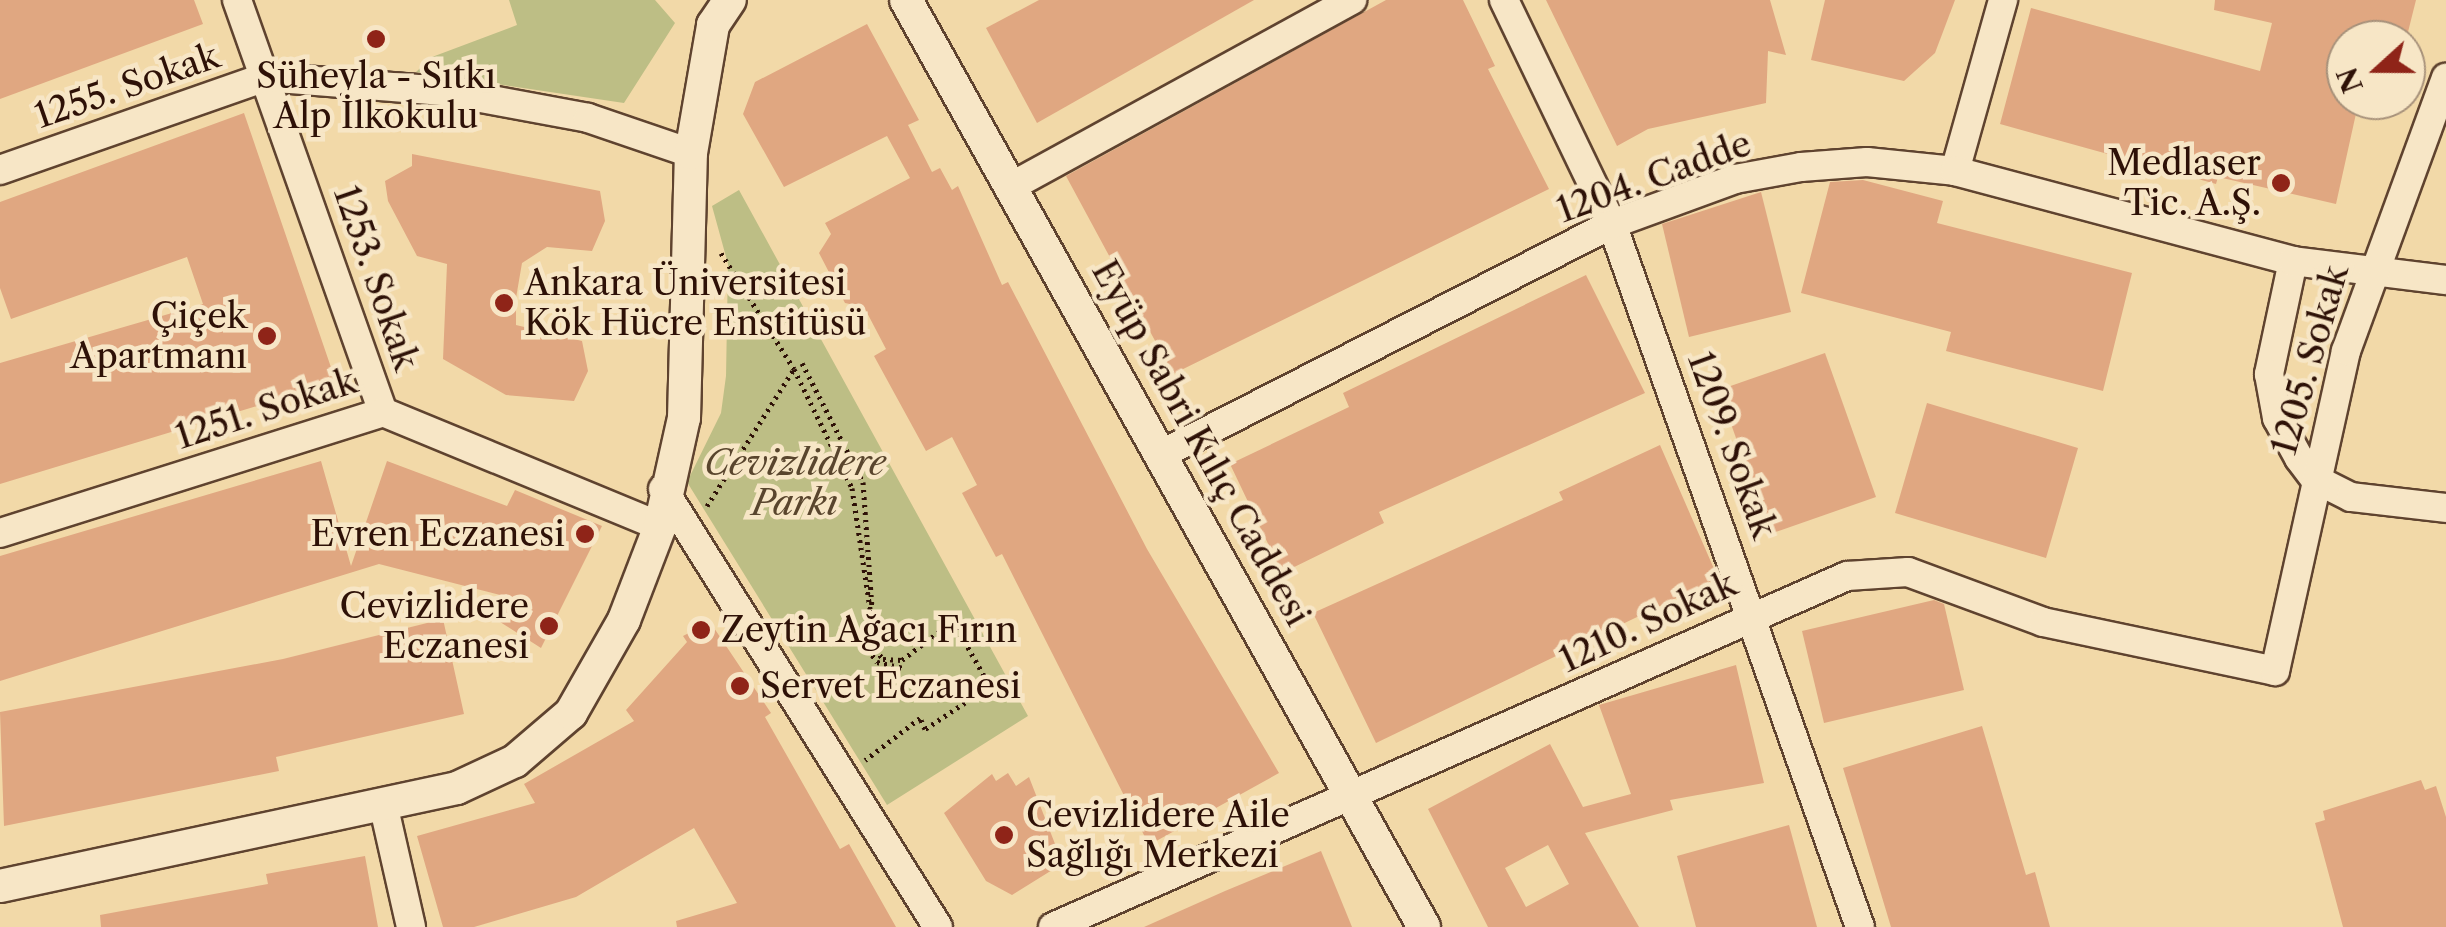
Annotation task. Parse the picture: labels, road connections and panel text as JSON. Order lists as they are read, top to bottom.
{
  "streets": {
    "street": [
      "1255. Sokak",
      "1204. Cadde",
      "1253. Sokak",
      "1205. Sokak",
      "1251. Sokak",
      "Eyüp Sabri Kılıç Caddesi",
      "1209. Sokak",
      "1210. Sokak"
    ]
  },
  "crossings": [
    ["1255. Sokak", "1253. Sokak"],
    ["1204. Cadde", "1205. Sokak"],
    ["1204. Cadde", "Eyüp Sabri Kılıç Caddesi"],
    ["1204. Cadde", "1209. Sokak"],
    ["1253. Sokak", "1251. Sokak"],
    ["1205. Sokak", "1210. Sokak"],
    ["Eyüp Sabri Kılıç Caddesi", "1210. Sokak"],
    ["1209. Sokak", "1210. Sokak"]
  ],
  "parks": ["Cevizlidere Parkı"],
  "places": [
    "Süheyla - Sıtkı Alp İlkokulu",
    "Medlaser Tic. A.Ş.",
    "Ankara Üniversitesi Kök Hücre Enstitüsü",
    "Çiçek Apartmanı",
    "Evren Eczanesi",
    "Cevizlidere Eczanesi",
    "Zeytin Ağacı Fırın",
    "Servet Eczanesi",
    "Cevizlidere Aile Sağlığı Merkezi"
  ],
  "north": "left"
}
